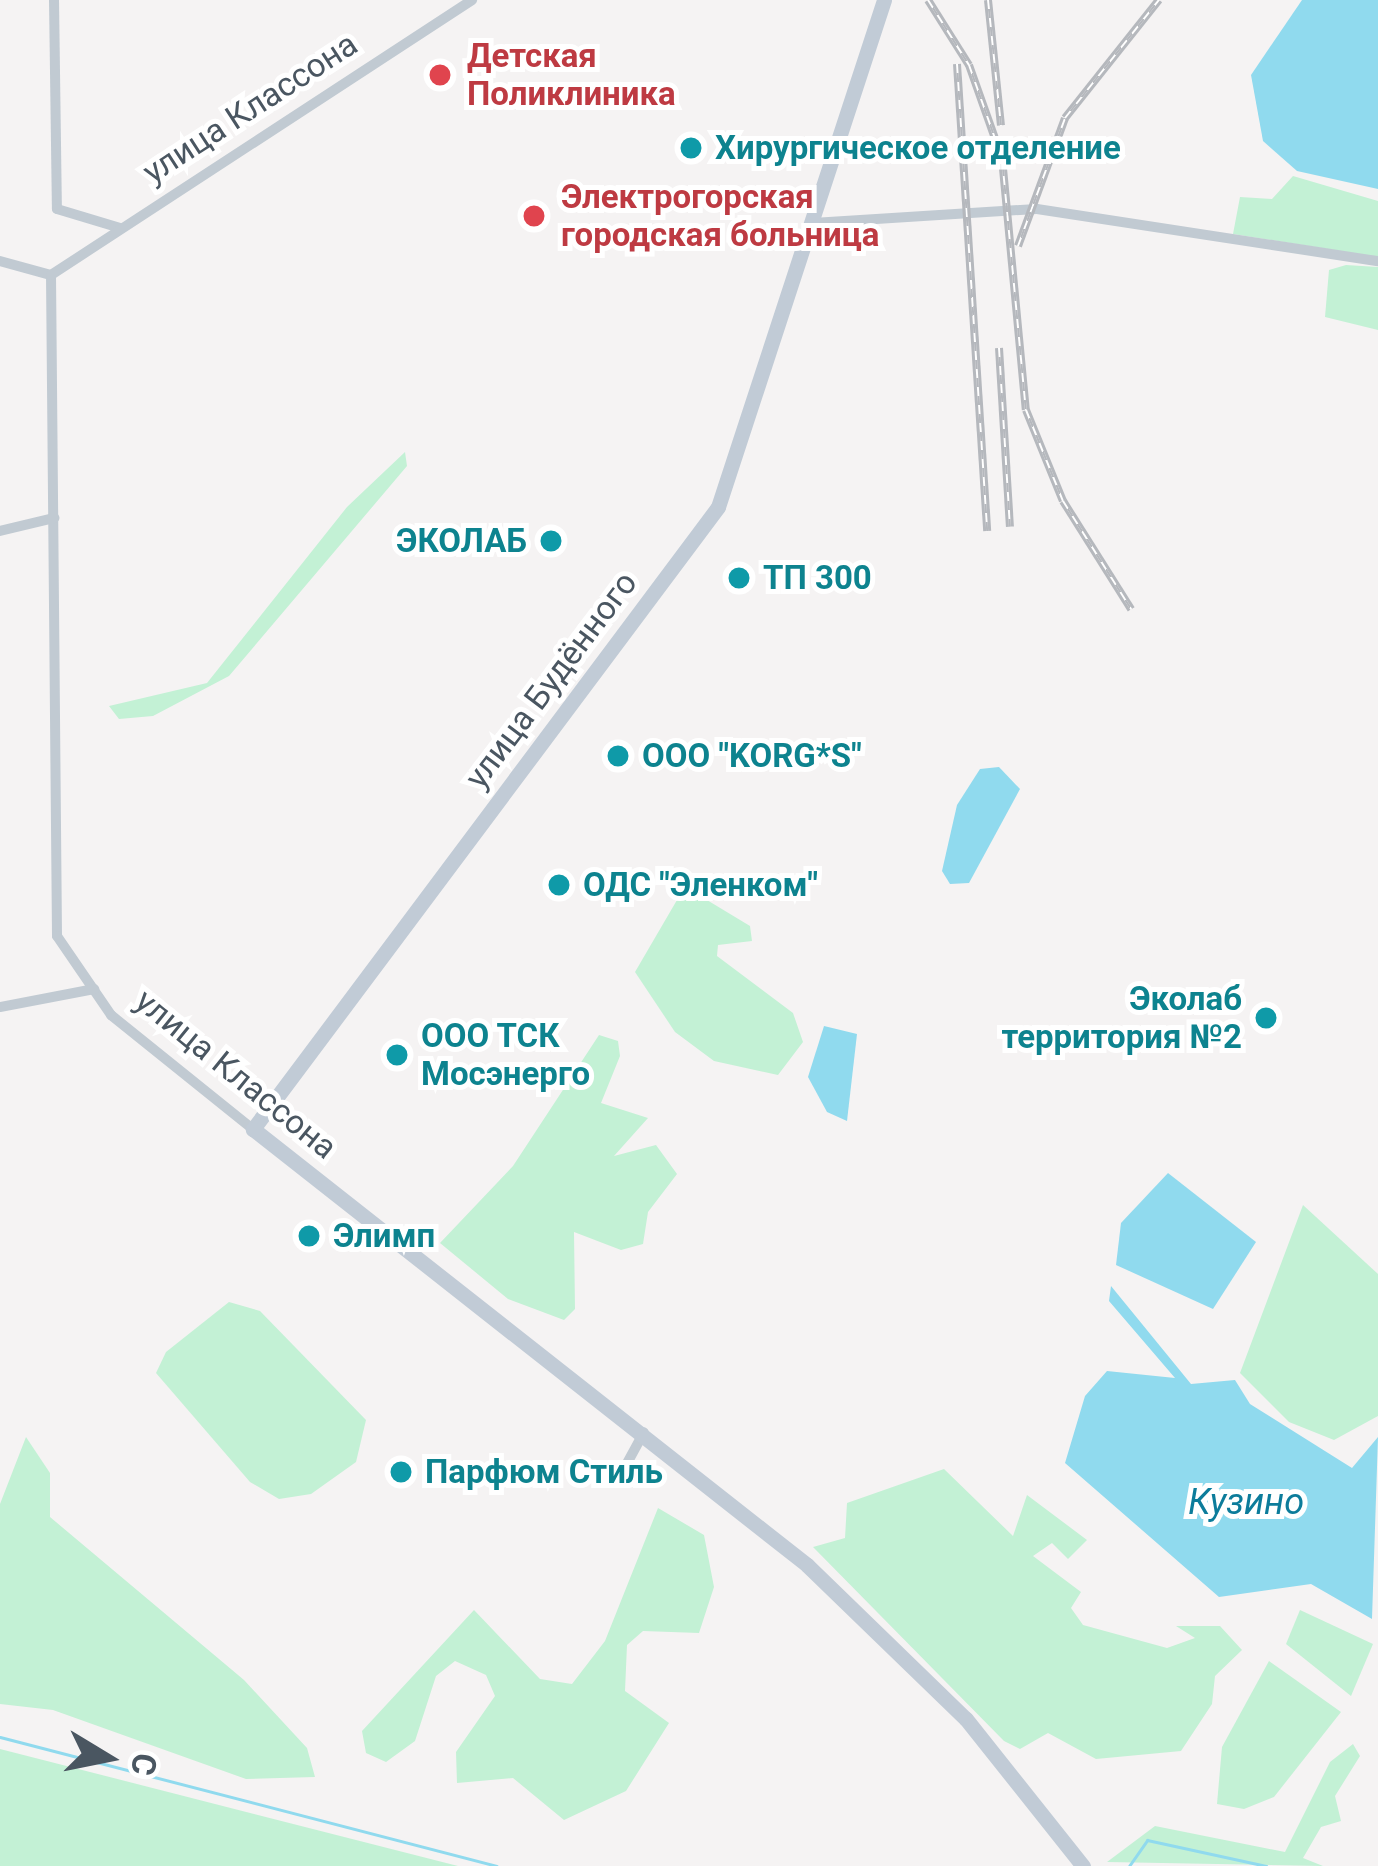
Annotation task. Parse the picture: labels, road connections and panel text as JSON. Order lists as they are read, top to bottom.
{
  "streets": {
    "street": ["улица Классона", "улица Будённого"]
  },
  "crossings": [
    ["улица Классона", "улица Будённого"]
  ],
  "water": ["Кузино"],
  "places": [
    "Детская Поликлиника",
    "Хирургическое отделение",
    "Электрогорская городская больница",
    "ЭКОЛАБ",
    "ТП 300",
    "ООО \"KORG*S\"",
    "ОДС \"Эленком\"",
    "Эколаб территория №2",
    "ООО ТСК Мосэнерго",
    "Элимп",
    "Парфюм Стиль"
  ],
  "north": "right"
}
